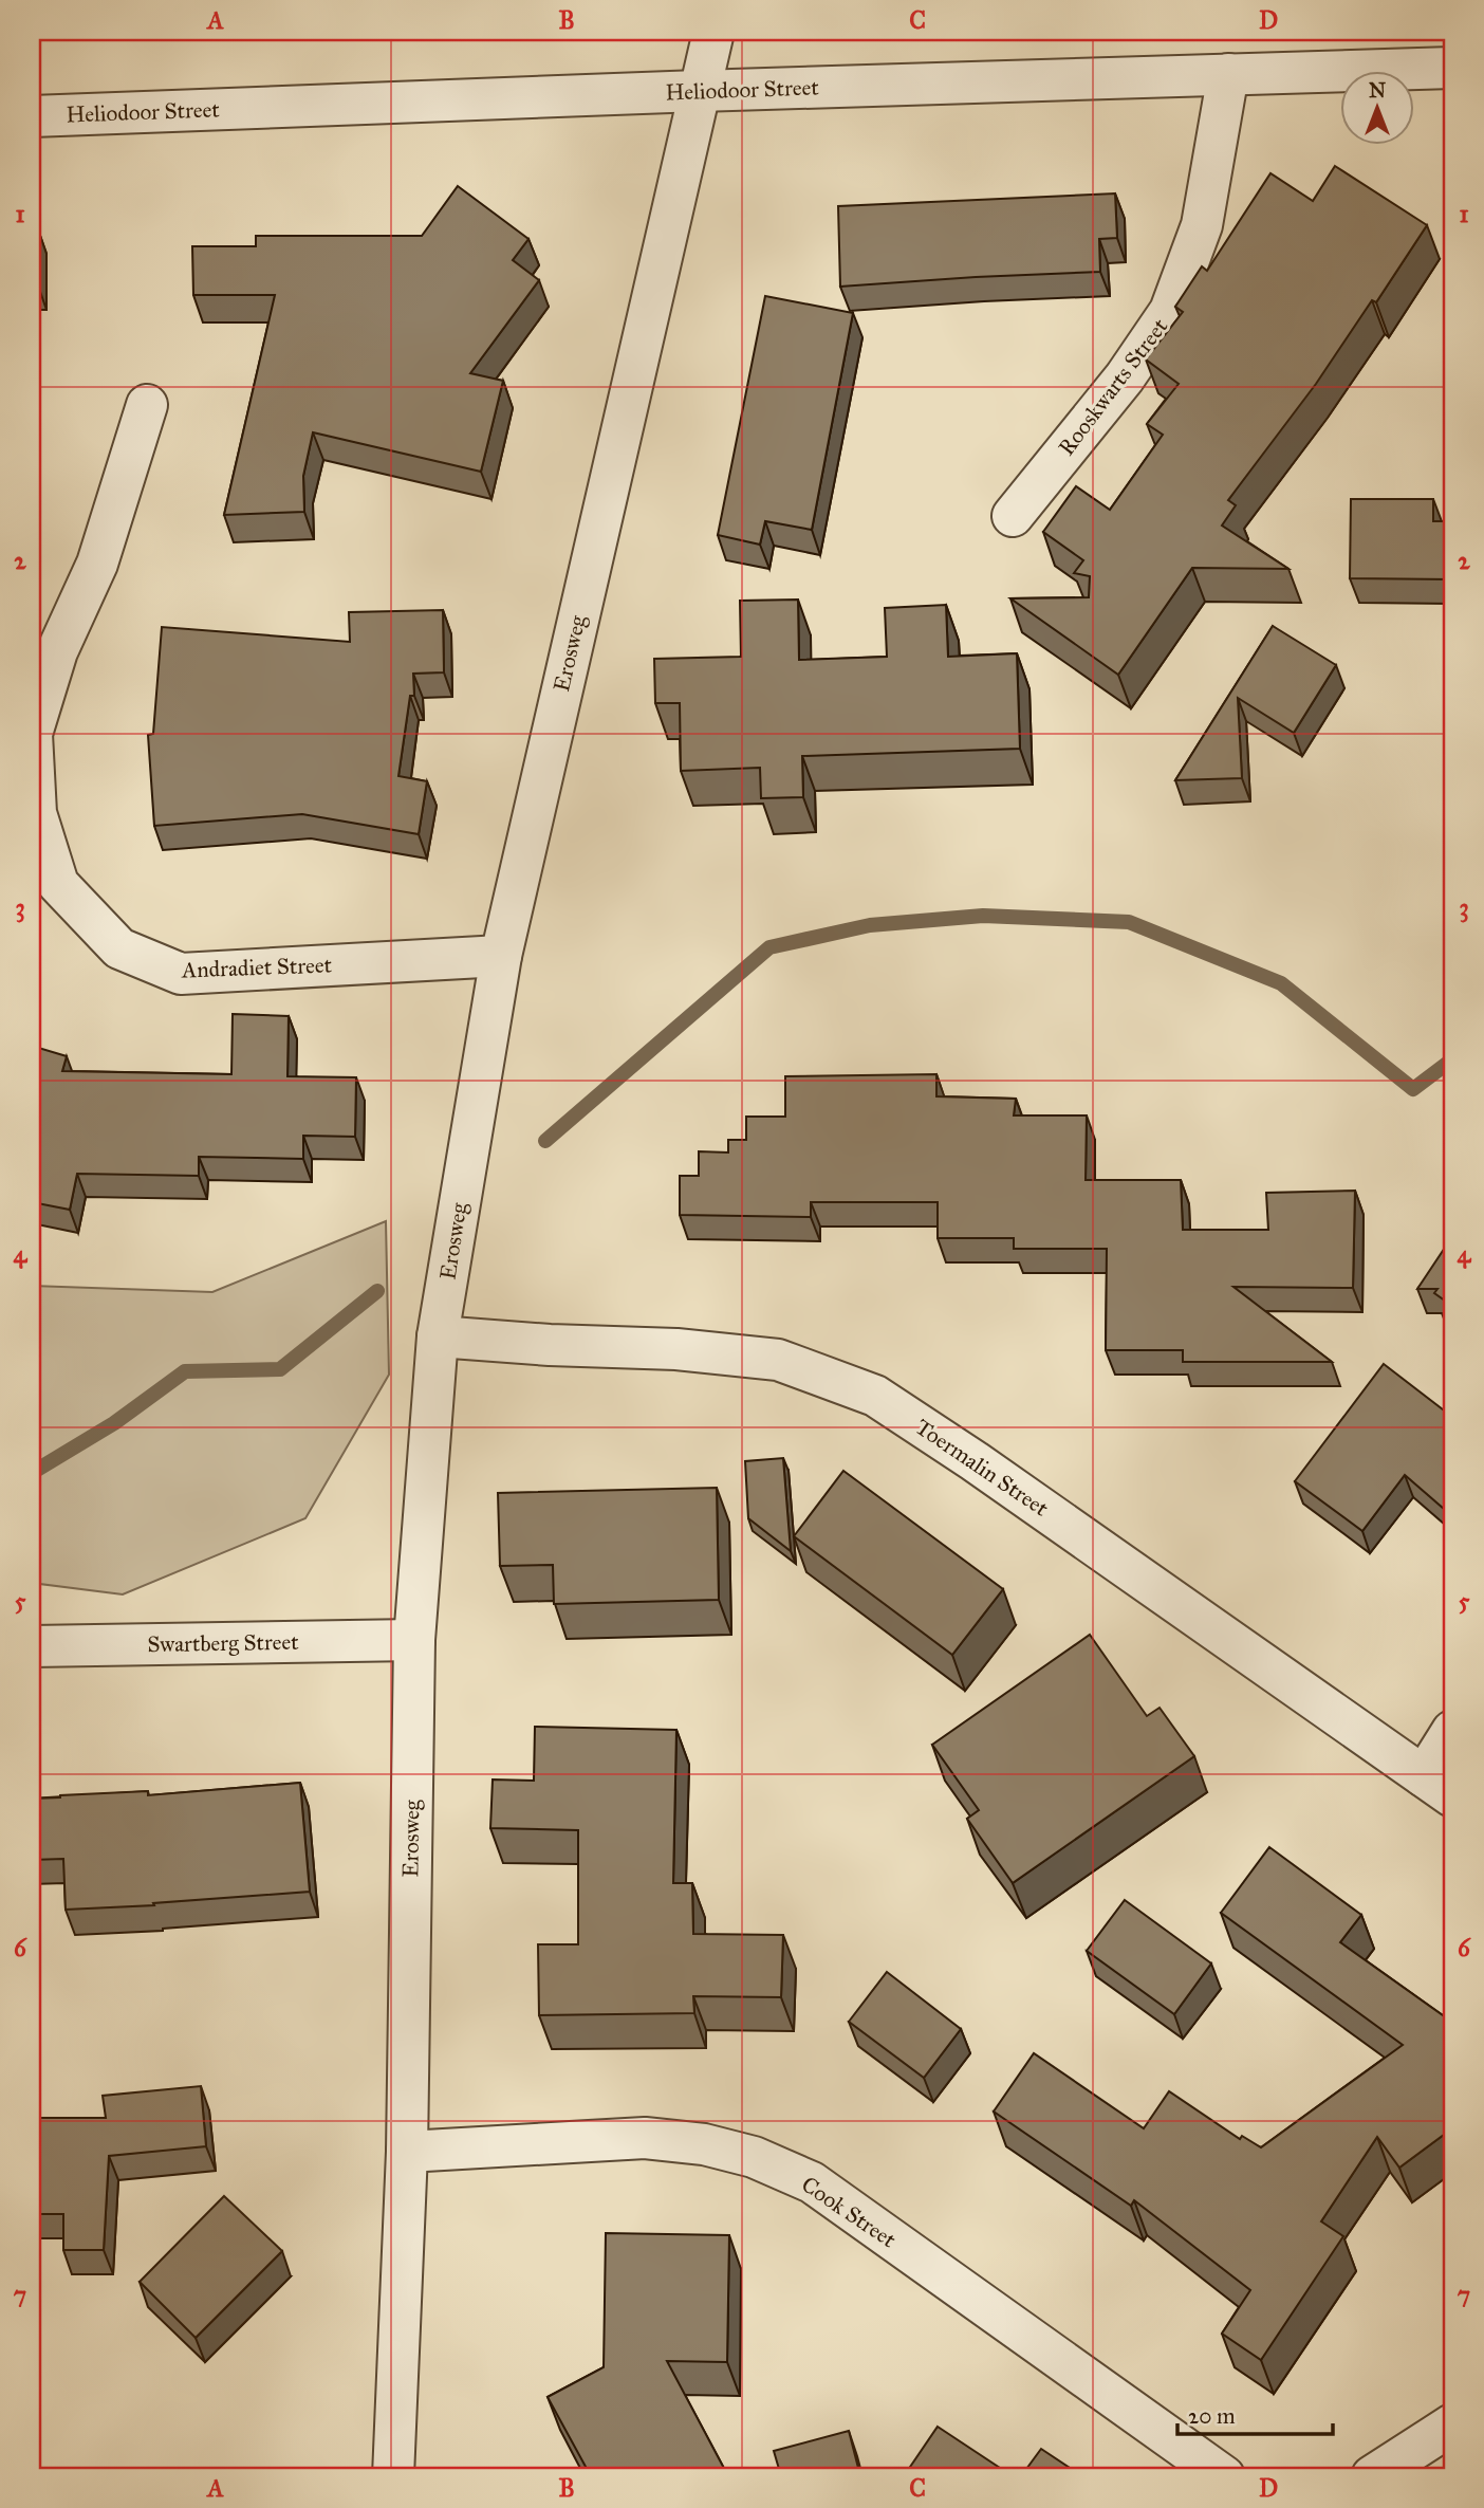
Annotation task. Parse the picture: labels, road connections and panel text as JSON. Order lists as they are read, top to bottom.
{
  "streets": {
    "street": [
      "Heliodoor Street",
      "Rooskwarts Street",
      "Erosweg",
      "Andradiet Street",
      "Toermalin Street",
      "Swartberg Street",
      "Cook Street"
    ]
  },
  "crossings": [
    ["Heliodoor Street", "Rooskwarts Street"],
    ["Heliodoor Street", "Erosweg"],
    ["Erosweg", "Andradiet Street"],
    ["Erosweg", "Toermalin Street"],
    ["Erosweg", "Swartberg Street"],
    ["Erosweg", "Cook Street"]
  ],
  "scale_bar": "20 m",
  "north": "top",
  "grid": {
    "columns": [
      "A",
      "B",
      "C",
      "D"
    ],
    "rows": [
      "1",
      "2",
      "3",
      "4",
      "5",
      "6",
      "7"
    ]
  }
}
